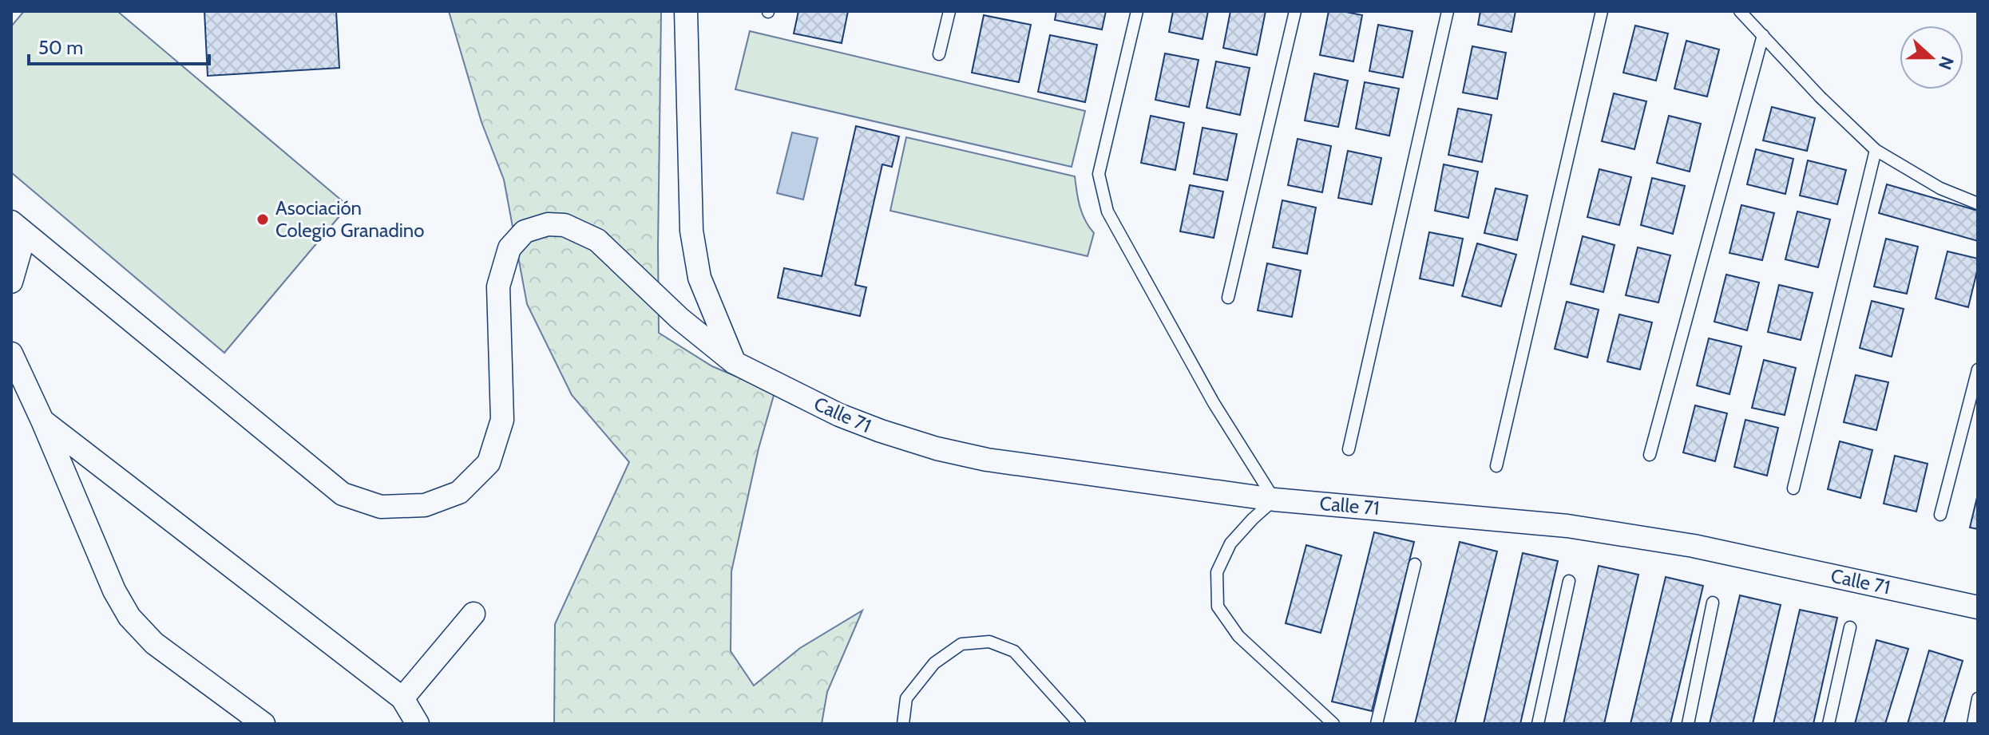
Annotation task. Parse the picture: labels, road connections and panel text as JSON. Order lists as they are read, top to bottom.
{
  "streets": {
    "street": ["Calle 71"]
  },
  "places": ["Asociación Colegio Granadino"],
  "scale_bar": "50 m",
  "north": "right"
}
